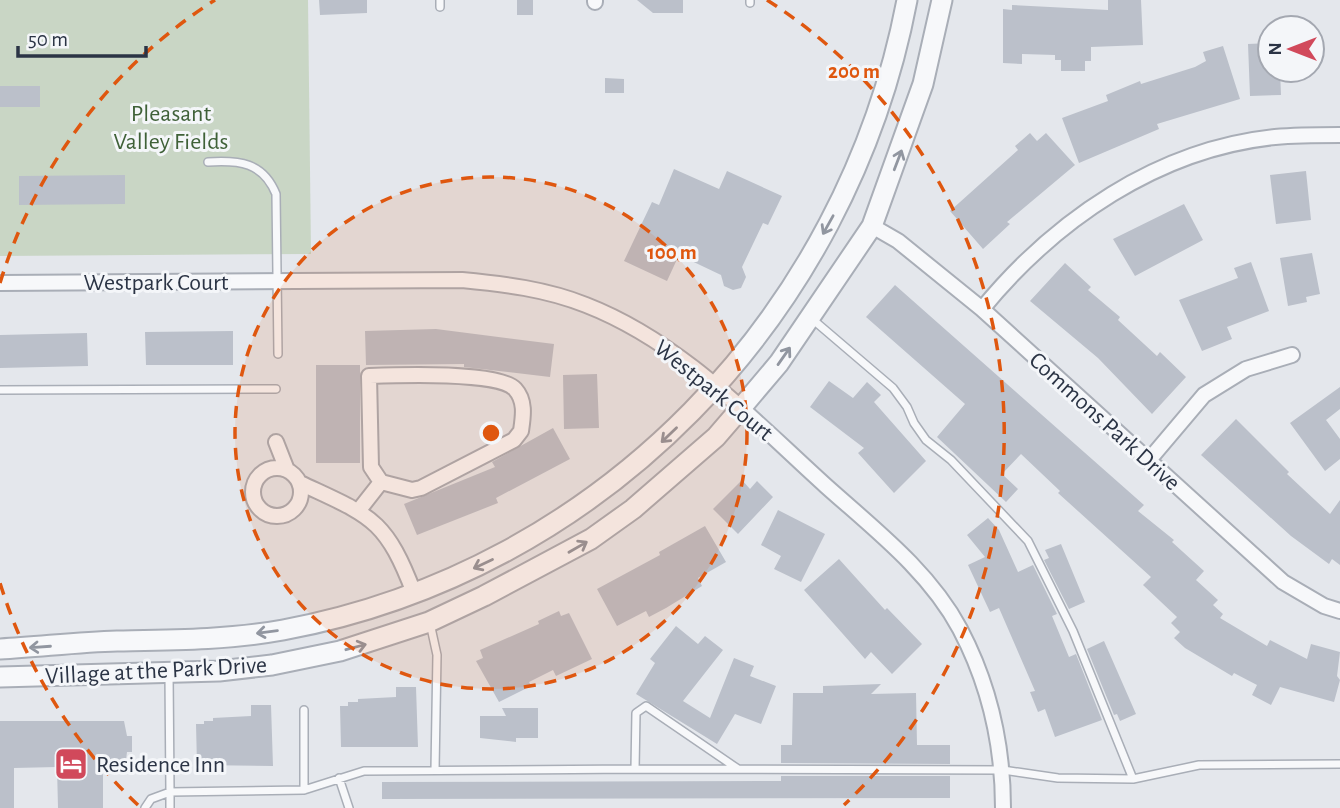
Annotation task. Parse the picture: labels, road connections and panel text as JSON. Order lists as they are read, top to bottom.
{
  "streets": {
    "street": ["Westpark Court", "Commons Park Drive", "Village at the Park Drive"]
  },
  "crossings": [
    ["Westpark Court", "Village at the Park Drive"],
    ["Commons Park Drive", "Village at the Park Drive"]
  ],
  "parks": ["Pleasant Valley Fields"],
  "places": {
    "hotel": ["Residence Inn"]
  },
  "scale_bar": "50 m",
  "north": "left",
  "rings": ["200 m", "100 m"]
}
